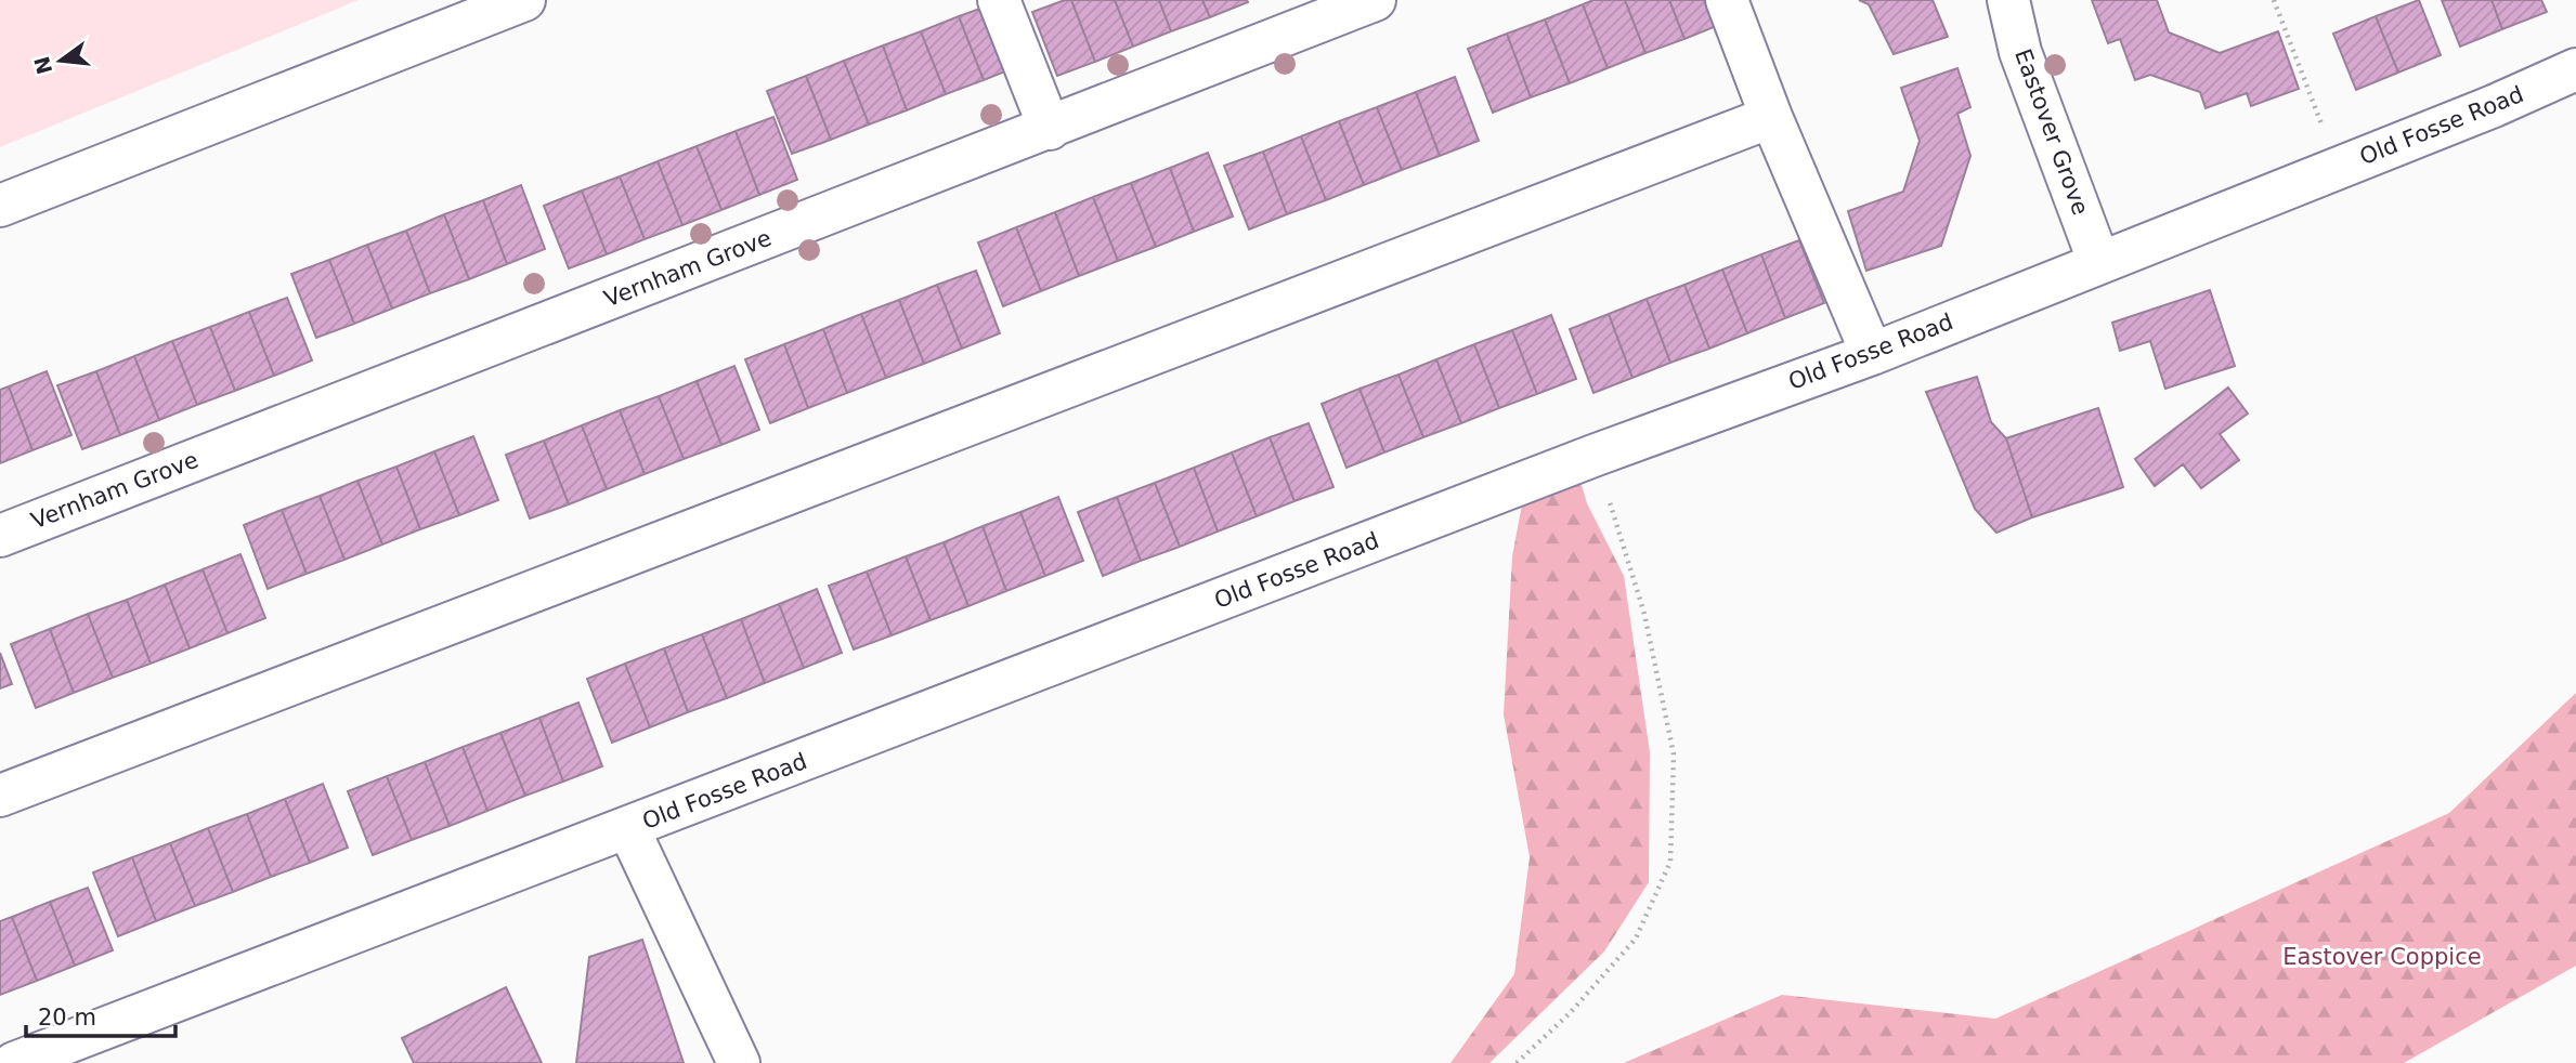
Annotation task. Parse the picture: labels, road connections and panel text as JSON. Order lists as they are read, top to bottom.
{
  "streets": {
    "street": ["Old Fosse Road", "Eastover Grove", "Vernham Grove"]
  },
  "crossings": [
    ["Old Fosse Road", "Eastover Grove"]
  ],
  "parks": ["Eastover Coppice"],
  "scale_bar": "20 m",
  "north": "left"
}
